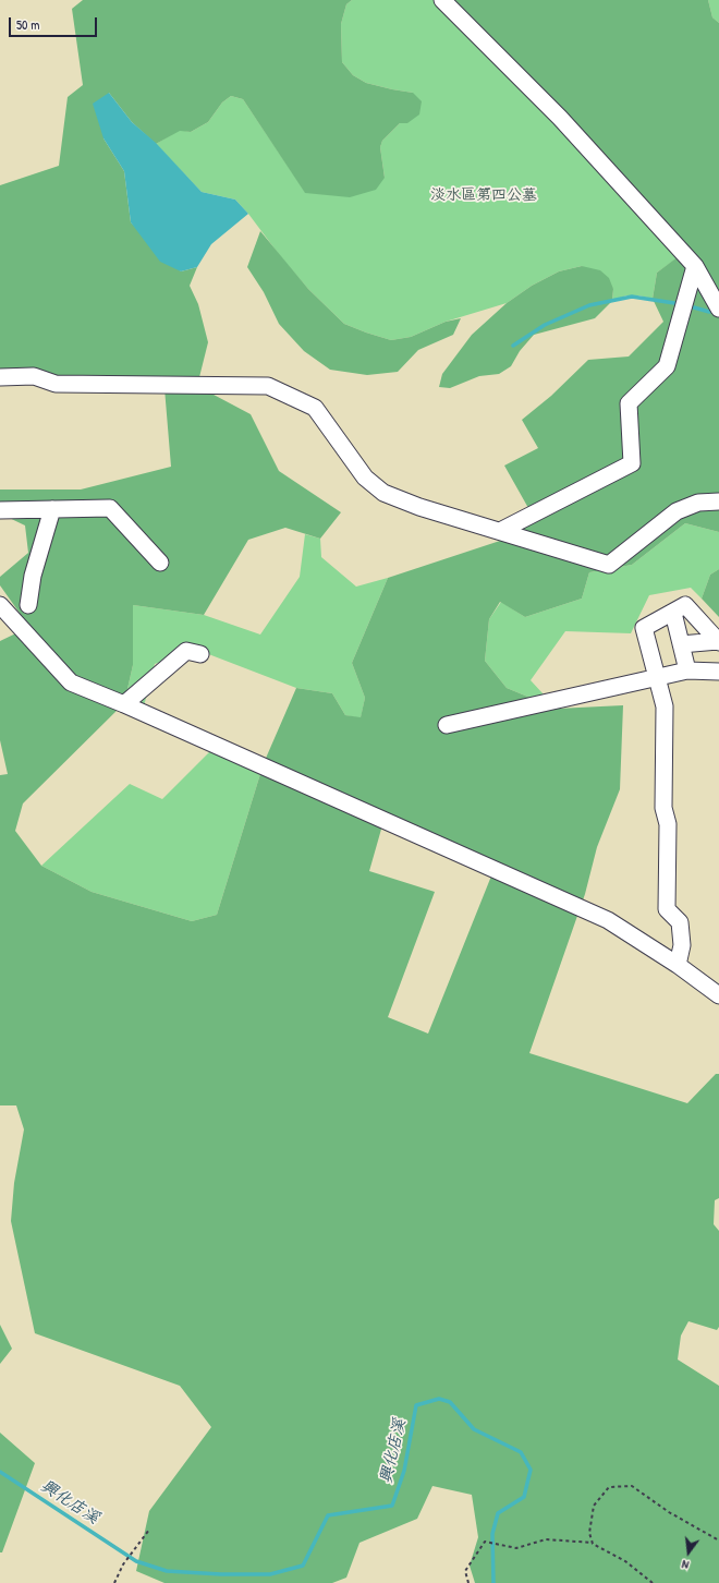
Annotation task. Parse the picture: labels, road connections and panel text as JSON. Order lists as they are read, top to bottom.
{
  "water": ["興化店溪"],
  "parks": ["淡水區第四公墓"],
  "scale_bar": "50 m",
  "north": "bottom"
}
